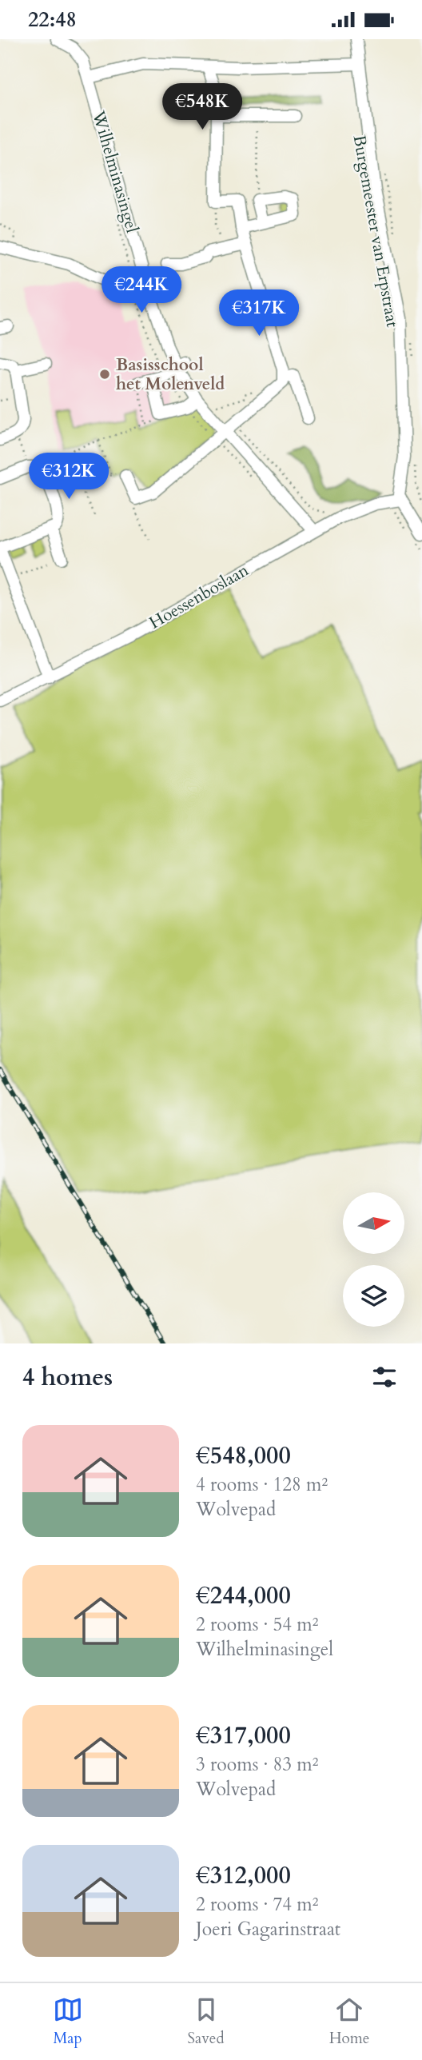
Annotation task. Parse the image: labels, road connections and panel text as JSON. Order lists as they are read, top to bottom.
{
  "streets": {
    "street": ["Wilhelminasingel", "Burgemeester van Erpstraat", "Hoessenboslaan"]
  },
  "crossings": [
    ["Wilhelminasingel", "Hoessenboslaan"],
    ["Burgemeester van Erpstraat", "Hoessenboslaan"]
  ],
  "places": ["Basisschool het Molenveld"],
  "north": "right",
  "page": {
    "status": "22:48",
    "price": [
      "€548K",
      "€244K",
      "€317K",
      "€312K"
    ],
    "heading": "4 homes",
    "list": [
      {
        "name": "€548,000",
        "note": "4 rooms · 128 m² · Wolvepad"
      },
      {
        "name": "€244,000",
        "note": "2 rooms · 54 m² · Wilhelminasingel"
      },
      {
        "name": "€317,000",
        "note": "3 rooms · 83 m² · Wolvepad"
      },
      {
        "name": "€312,000",
        "note": "2 rooms · 74 m² · Joeri Gagarinstraat"
      }
    ],
    "tabs": ["Map", "Saved", "Home"]
  }
}
